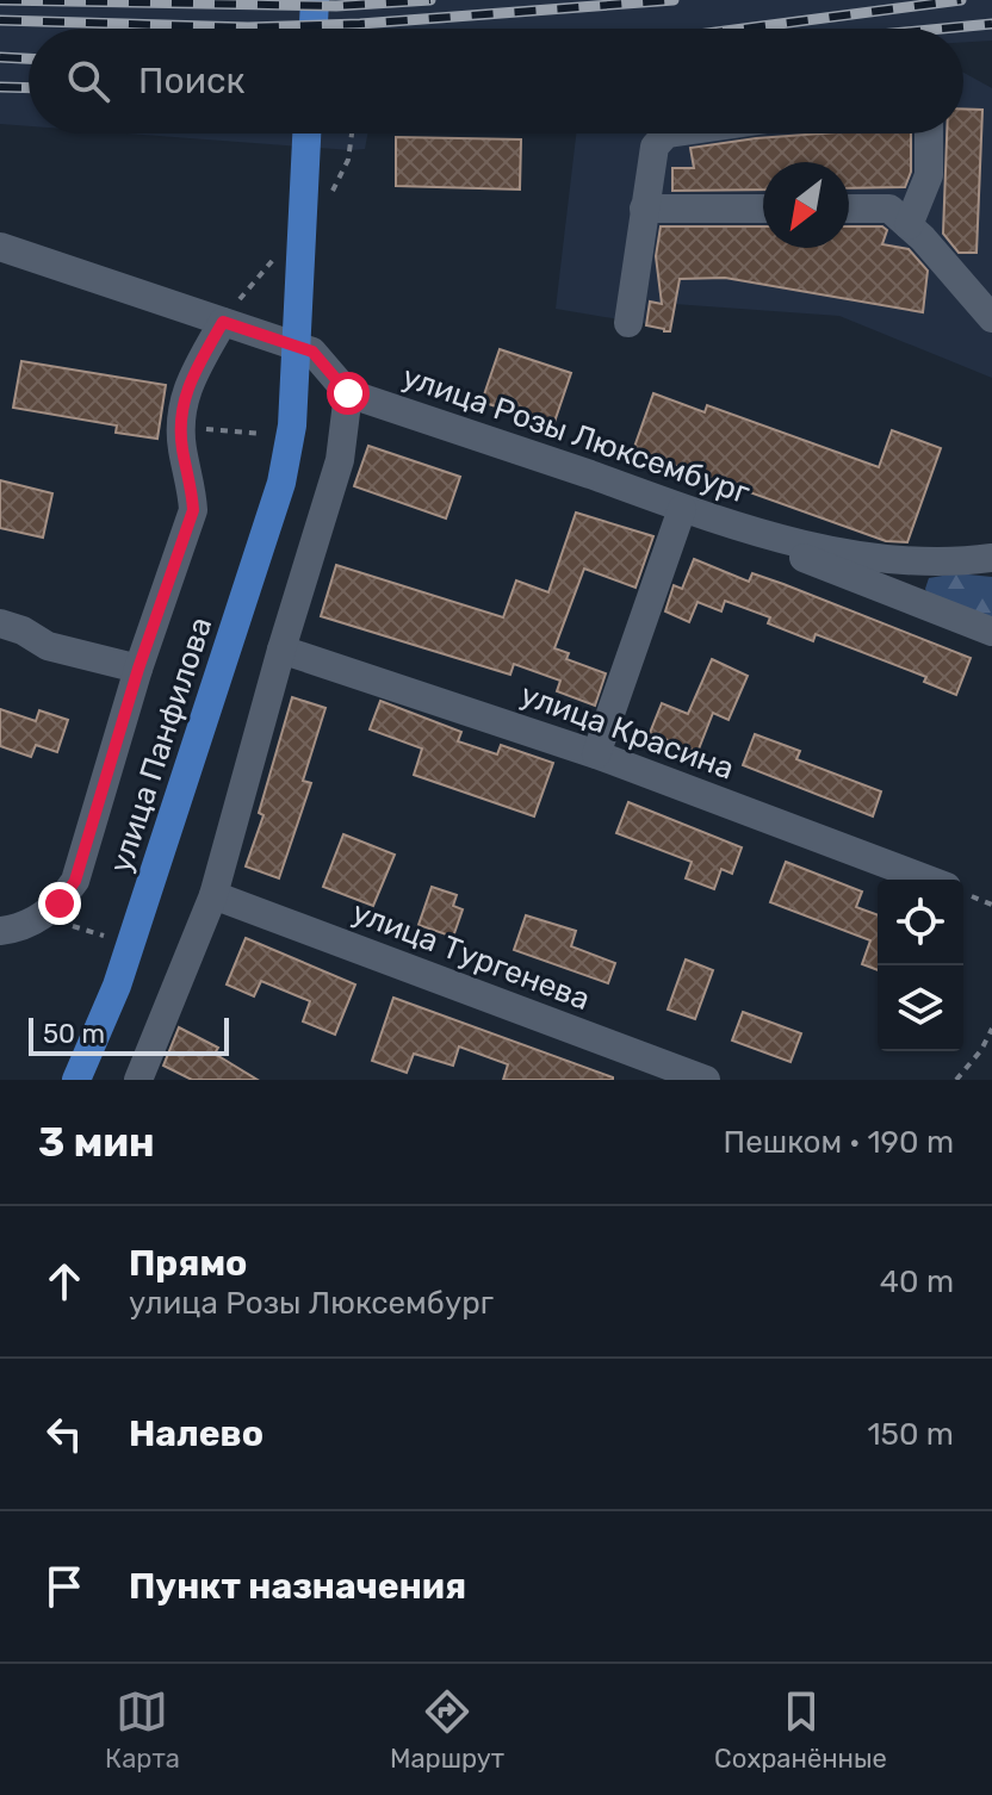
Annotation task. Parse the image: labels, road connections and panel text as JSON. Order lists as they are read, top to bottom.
{
  "streets": {
    "main road": ["улица Панфилова"],
    "street": ["улица Розы Люксембург", "улица Красина", "улица Тургенева"]
  },
  "scale_bar": "50 m",
  "north": "bottom left",
  "page": {
    "search": "Поиск",
    "scale": "50 m",
    "heading": ["3 мин", "Пешком · 190 m"],
    "list": [
      ["Прямо", "улица Розы Люксембург", "40 m"],
      ["Налево", "150 m"],
      "Пункт назначения"
    ],
    "nav": ["Карта", "Маршрут", "Сохранённые"]
  }
}
